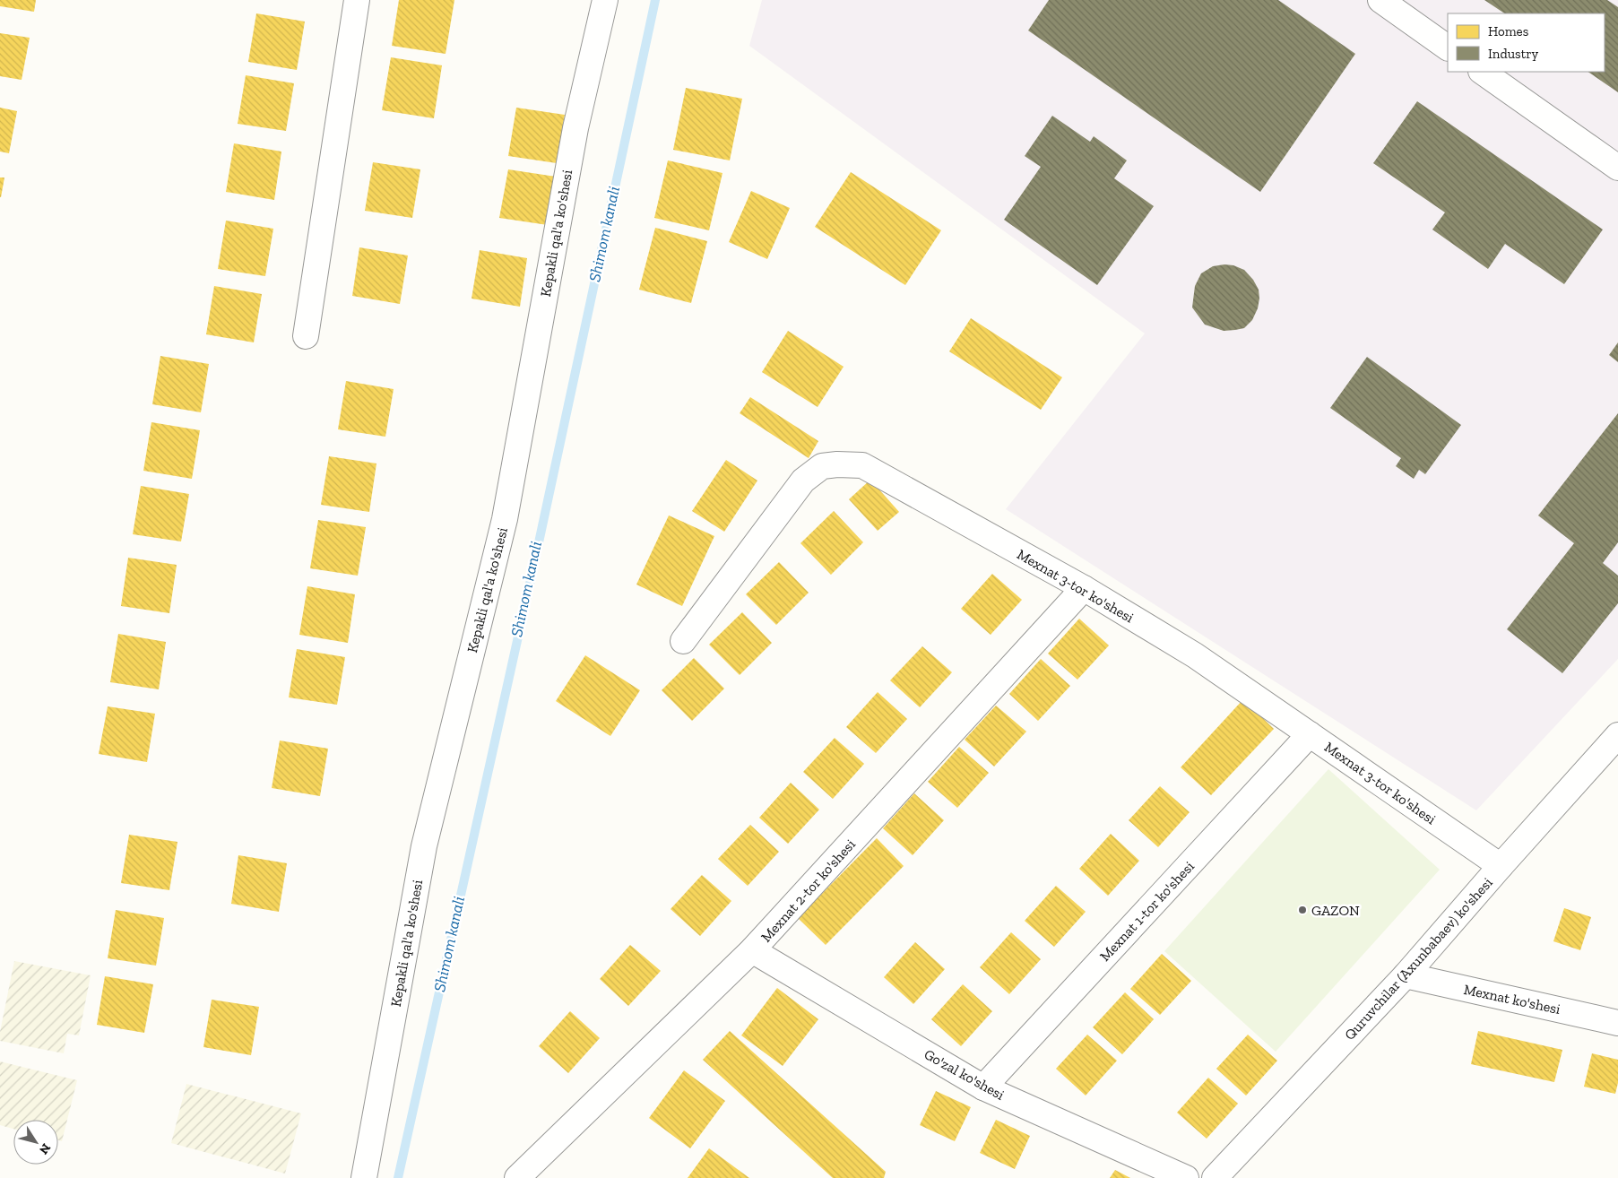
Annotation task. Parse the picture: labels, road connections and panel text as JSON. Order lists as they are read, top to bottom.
{
  "streets": {
    "street": [
      "Kepakli qal'a ko'shesi",
      "Mexnat 3-tor ko'shesi",
      "Mexnat 2-tor ko'shesi",
      "Mexnat 1-tor ko'shesi",
      "Quruvchilar (Axunbabaev) ko'shesi",
      "Mexnat ko'shesi",
      "Go'zal ko'shesi"
    ]
  },
  "crossings": [
    ["Mexnat 3-tor ko'shesi", "Mexnat 2-tor ko'shesi"],
    ["Mexnat 3-tor ko'shesi", "Mexnat 1-tor ko'shesi"],
    ["Mexnat 3-tor ko'shesi", "Quruvchilar (Axunbabaev) ko'shesi"],
    ["Mexnat 2-tor ko'shesi", "Go'zal ko'shesi"],
    ["Mexnat 1-tor ko'shesi", "Go'zal ko'shesi"],
    ["Quruvchilar (Axunbabaev) ko'shesi", "Mexnat ko'shesi"]
  ],
  "water": ["Shimom kanali"],
  "places": ["GAZON"],
  "legend": ["Homes", "Industry"],
  "north": "bottom right"
}
